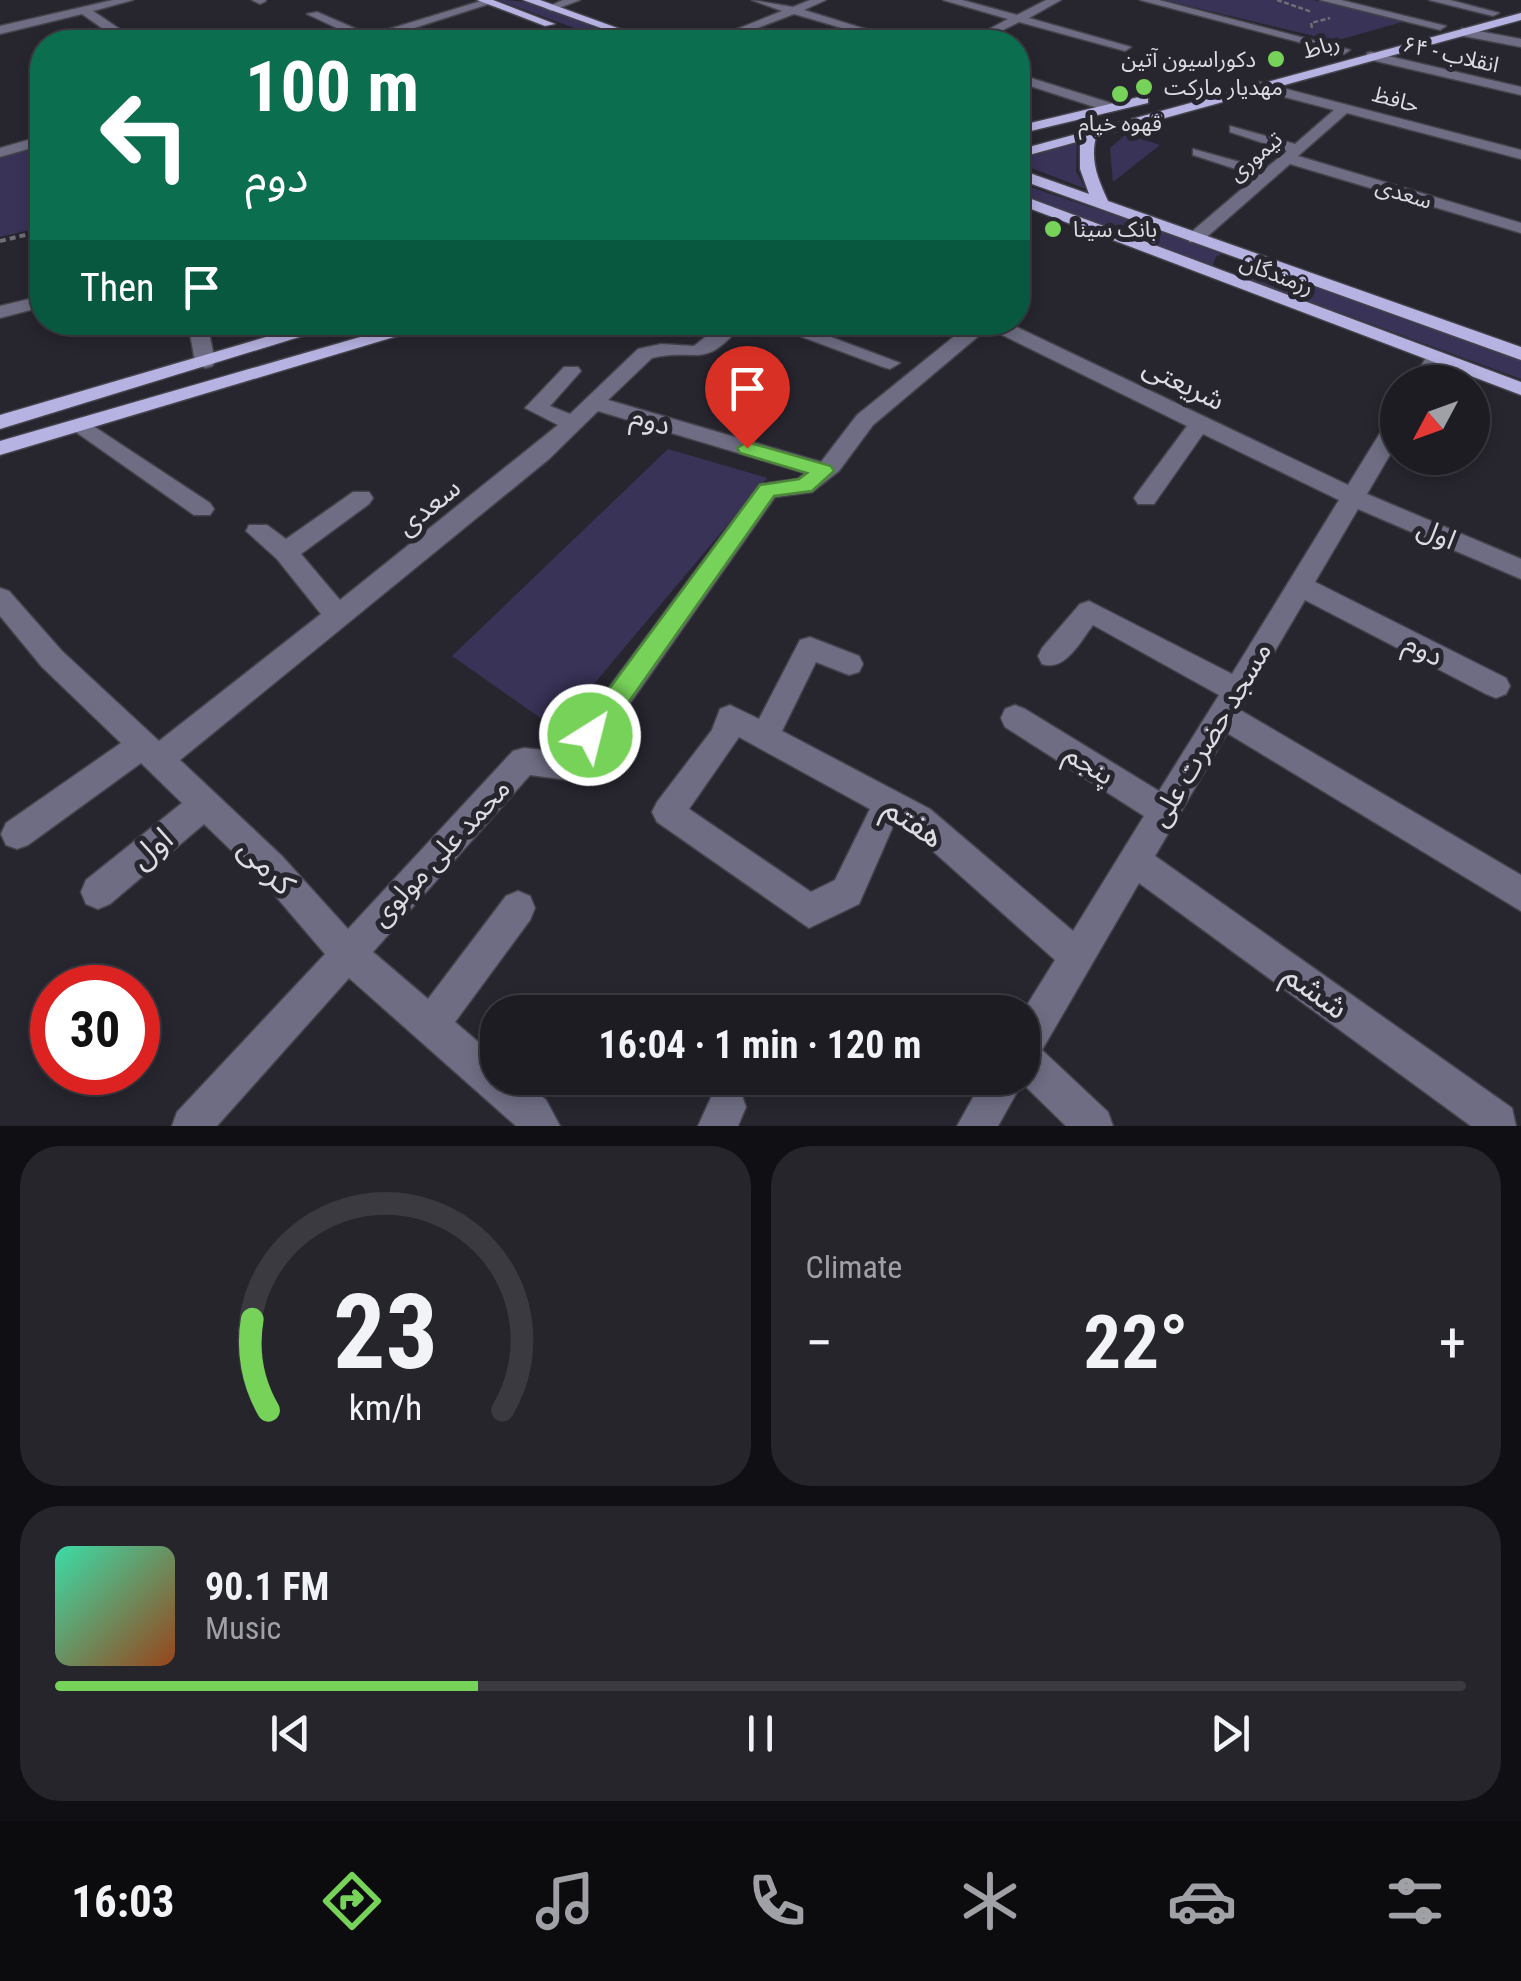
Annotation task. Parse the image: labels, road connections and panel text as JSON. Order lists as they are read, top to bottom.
{
  "streets": {
    "main road": ["رباط", "رزمندگان"],
    "street": [
      "انقلاب - ۶۴",
      "حافظ",
      "تیموری",
      "سعدی",
      "شریعتی",
      "دوم",
      "اول",
      "مسجد حضرت علی",
      "پنجم",
      "هفتم",
      "محمد علی مولوی",
      "کرمی",
      "ششم"
    ]
  },
  "crossings": [
    ["رباط", "انقلاب - ۶۴"],
    ["رباط", "حافظ"],
    ["حافظ", "تیموری"],
    ["تیموری", "سعدی"],
    ["تیموری", "رزمندگان"],
    ["سعدی", "دوم"],
    ["سعدی", "کرمی"],
    ["شریعتی", "اول"],
    ["شریعتی", "مسجد حضرت علی"],
    ["دوم", "مسجد حضرت علی"],
    ["دوم", "محمد علی مولوی"],
    ["اول", "مسجد حضرت علی"],
    ["اول", "کرمی"],
    ["مسجد حضرت علی", "پنجم"],
    ["مسجد حضرت علی", "هفتم"],
    ["مسجد حضرت علی", "ششم"],
    ["محمد علی مولوی", "کرمی"]
  ],
  "places": [
    "دکوراسیون آتین",
    "مهدیار مارکت",
    "قهوه خیام",
    "بانک سینا"
  ],
  "north": "bottom left",
  "page": {
    "turn": ["100 m", "دوم"],
    "then": "Then",
    "limit": "30",
    "trip": "16:04 · 1 min · 120 m",
    "tile": "Climate",
    "heat": ["−", "22°", "+"],
    "song": ["90.1 FM", "Music"],
    "tabs": "16:03",
    "gauge": ["23", "km/h"]
  }
}
